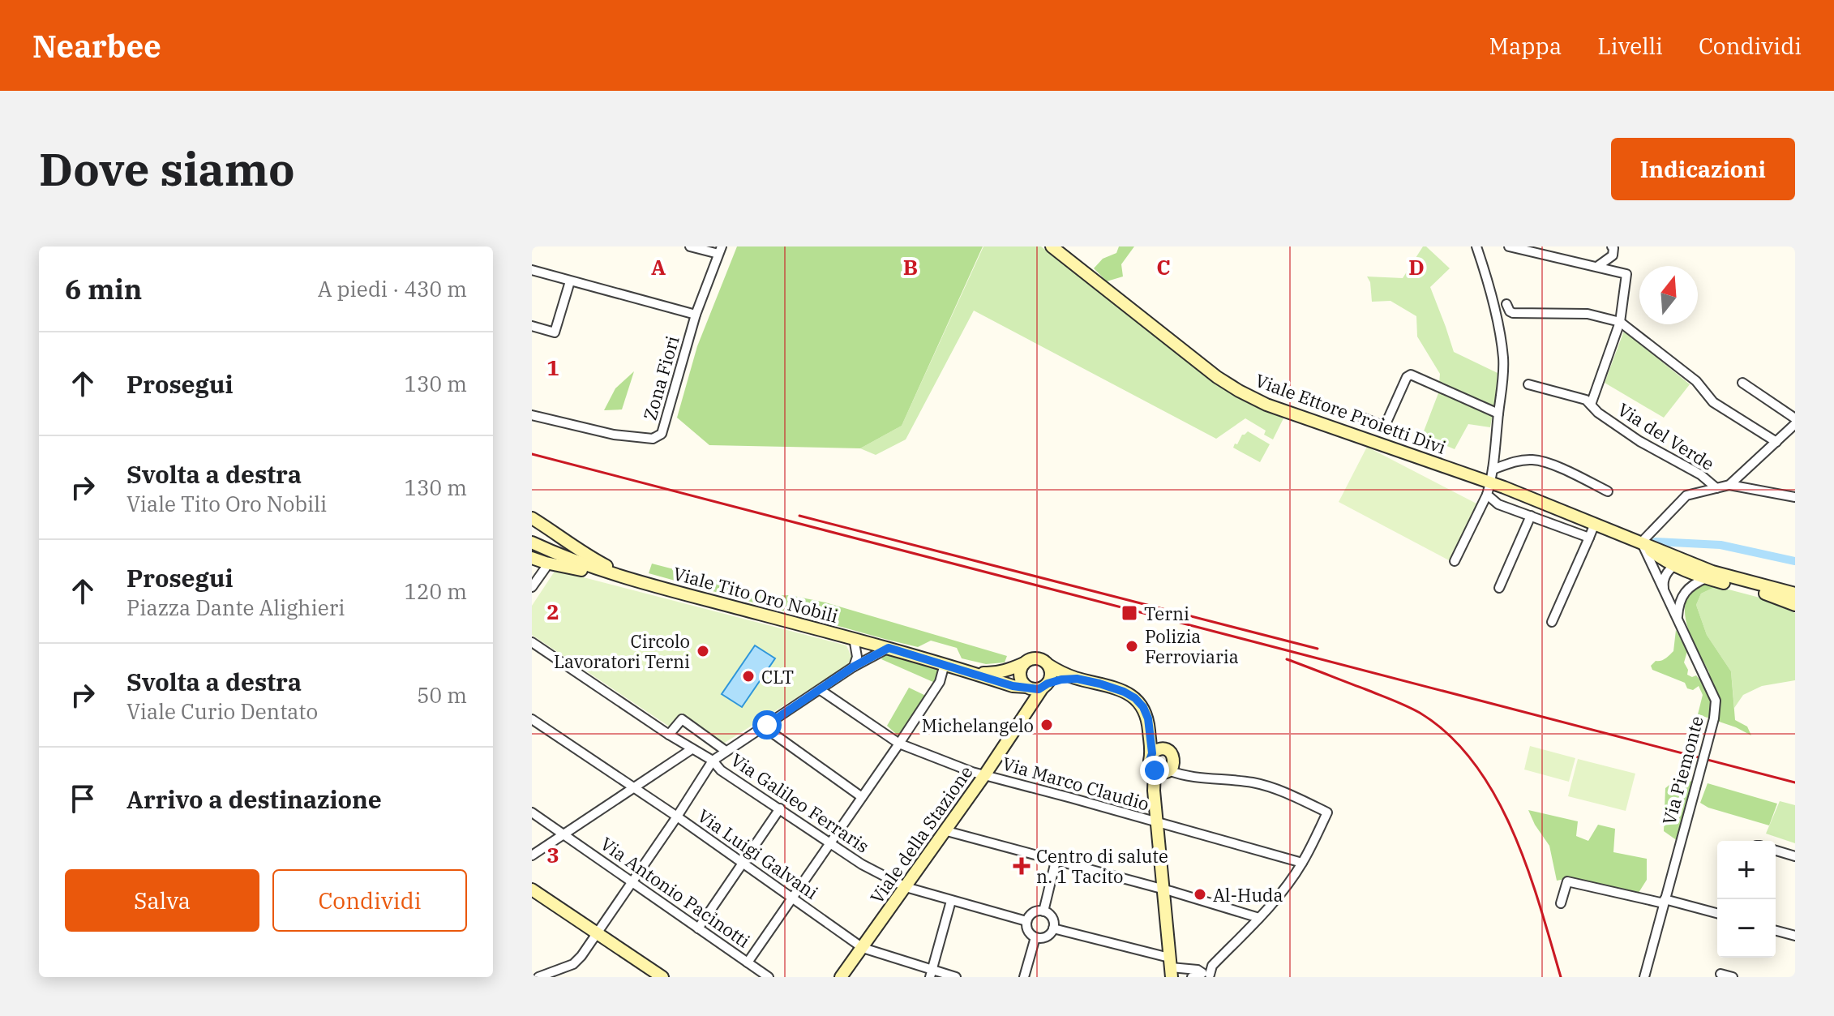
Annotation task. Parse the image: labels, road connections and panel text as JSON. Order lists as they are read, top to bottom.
{
  "streets": {
    "street": [
      "Zona Fiori",
      "Viale Ettore Proietti Divi",
      "Via del Verde",
      "Viale Tito Oro Nobili",
      "Via Piemonte",
      "Via Marco Claudio",
      "Via Galileo Ferraris",
      "Viale della Stazione",
      "Via Luigi Galvani",
      "Via Antonio Pacinotti"
    ]
  },
  "crossings": [
    ["Viale Ettore Proietti Divi", "Via Piemonte"],
    ["Viale Tito Oro Nobili", "Viale della Stazione"],
    ["Via Marco Claudio", "Viale della Stazione"],
    ["Via Galileo Ferraris", "Viale della Stazione"],
    ["Viale della Stazione", "Via Luigi Galvani"]
  ],
  "places": {
    "transit": ["Terni"],
    "other": [
      "Polizia Ferroviaria",
      "Circolo Lavoratori Terni",
      "CLT",
      "Michelangelo",
      "Al-Huda"
    ],
    "health": ["Centro di salute n. 1 Tacito"]
  },
  "north": "top",
  "page": {
    "header": "Nearbee",
    "nav": ["Mappa", "Livelli", "Condividi"],
    "buttons": [
      "Indicazioni",
      ["Salva", "Condividi"]
    ],
    "title": "Dove siamo",
    "heading": ["6 min", "A piedi · 430 m"],
    "list": [
      ["Prosegui", "130 m"],
      ["Svolta a destra", "Viale Tito Oro Nobili", "130 m"],
      ["Prosegui", "Piazza Dante Alighieri", "120 m"],
      ["Svolta a destra", "Viale Curio Dentato", "50 m"],
      "Arrivo a destinazione"
    ],
    "map_buttons": ["+", "−"]
  },
  "grid": {
    "columns": [
      "A",
      "B",
      "C",
      "D"
    ],
    "rows": ["1", "2", "3"]
  }
}
